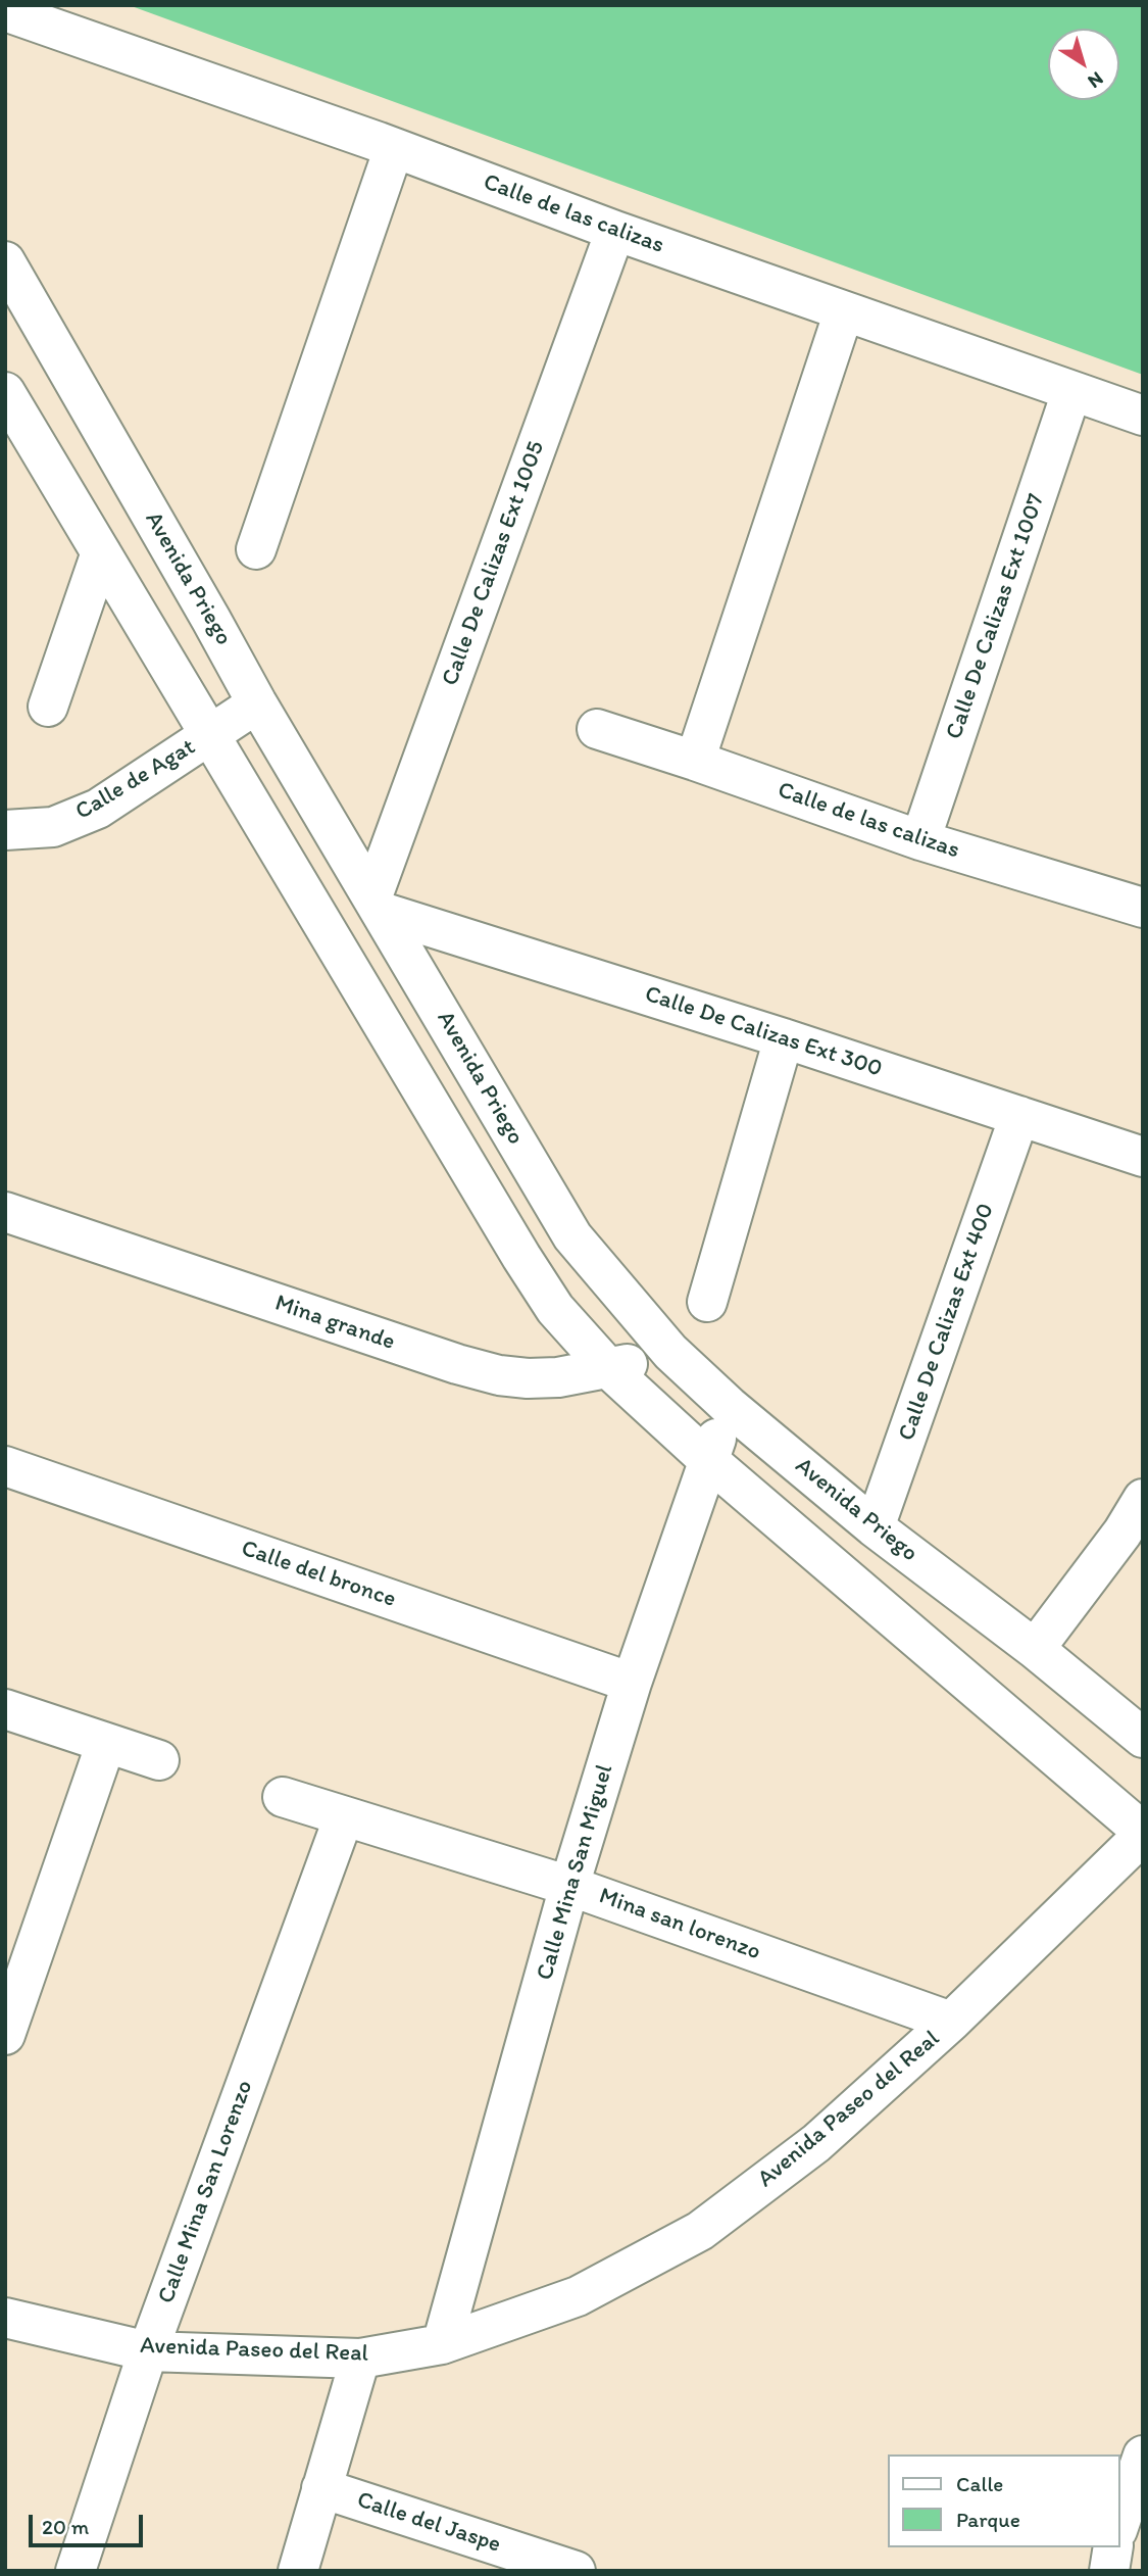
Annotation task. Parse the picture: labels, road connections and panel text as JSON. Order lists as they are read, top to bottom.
{
  "streets": {
    "street": [
      "Calle de las calizas",
      "Calle De Calizas Ext 1005",
      "Avenida Priego",
      "Calle De Calizas Ext 1007",
      "Calle de Agat",
      "Calle De Calizas Ext 300",
      "Calle De Calizas Ext 400",
      "Mina grande",
      "Calle del bronce",
      "Calle Mina San Miguel",
      "Mina san lorenzo",
      "Avenida Paseo del Real",
      "Calle Mina San Lorenzo",
      "Calle del Jaspe"
    ]
  },
  "crossings": [
    ["Calle de las calizas", "Calle De Calizas Ext 1005"],
    ["Calle de las calizas", "Calle De Calizas Ext 1007"],
    ["Calle De Calizas Ext 1005", "Avenida Priego"],
    ["Calle De Calizas Ext 1005", "Calle De Calizas Ext 300"],
    ["Avenida Priego", "Calle de Agat"],
    ["Avenida Priego", "Calle De Calizas Ext 300"],
    ["Avenida Priego", "Calle De Calizas Ext 400"],
    ["Avenida Priego", "Mina grande"],
    ["Avenida Priego", "Calle Mina San Miguel"],
    ["Calle De Calizas Ext 300", "Calle De Calizas Ext 400"],
    ["Calle del bronce", "Calle Mina San Miguel"],
    ["Calle Mina San Miguel", "Mina san lorenzo"],
    ["Calle Mina San Miguel", "Avenida Paseo del Real"],
    ["Mina san lorenzo", "Avenida Paseo del Real"],
    ["Mina san lorenzo", "Calle Mina San Lorenzo"],
    ["Avenida Paseo del Real", "Calle Mina San Lorenzo"]
  ],
  "legend": ["Calle", "Parque"],
  "scale_bar": "20 m",
  "north": "bottom right"
}
